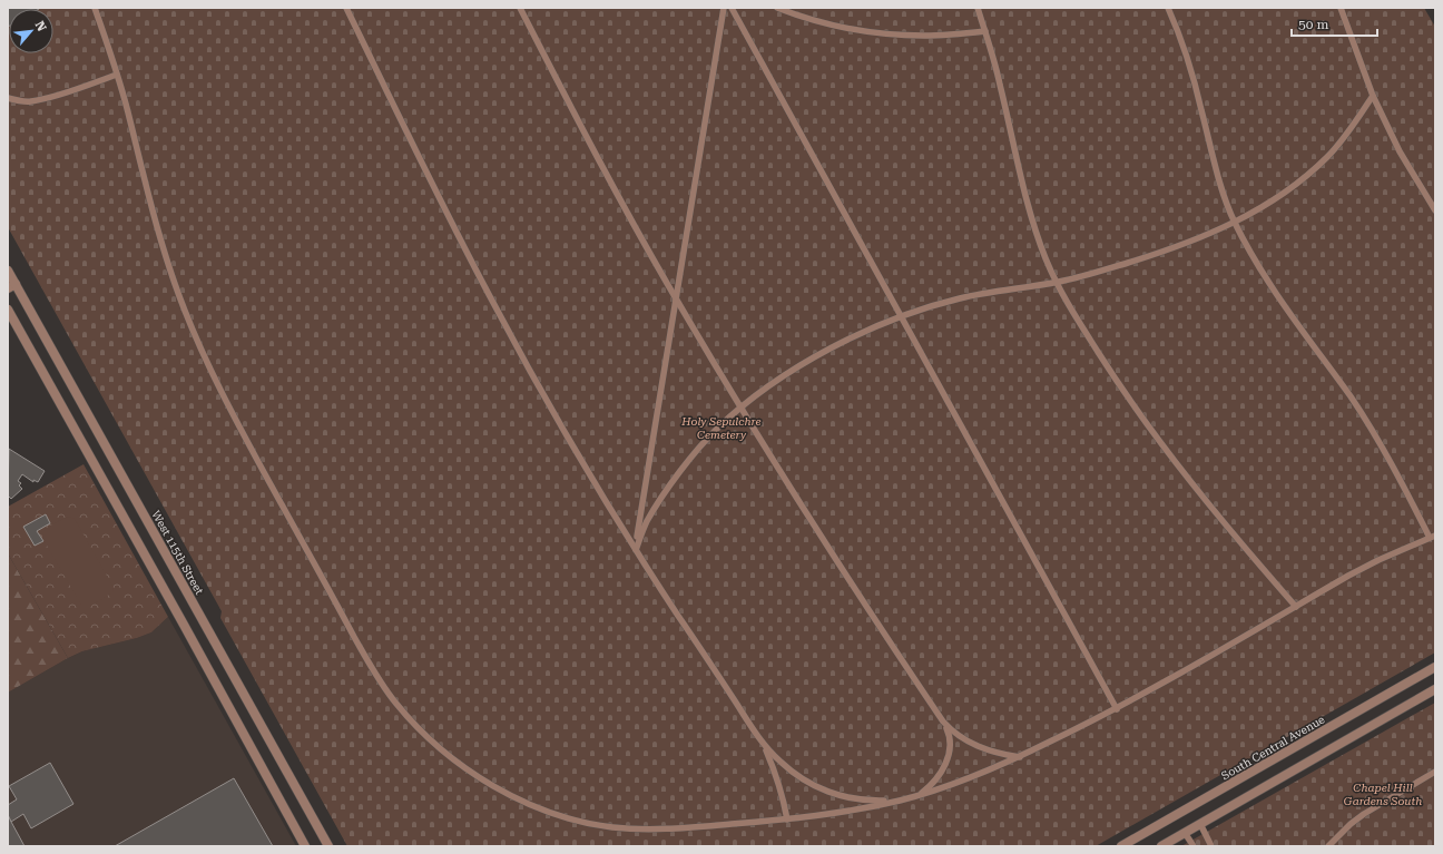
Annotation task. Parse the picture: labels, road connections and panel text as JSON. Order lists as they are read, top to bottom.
{
  "streets": {
    "street": ["West 115th Street", "South Central Avenue"]
  },
  "parks": ["Holy Sepulchre Cemetery", "Chapel Hill Gardens South"],
  "scale_bar": "50 m",
  "north": "top right"
}
